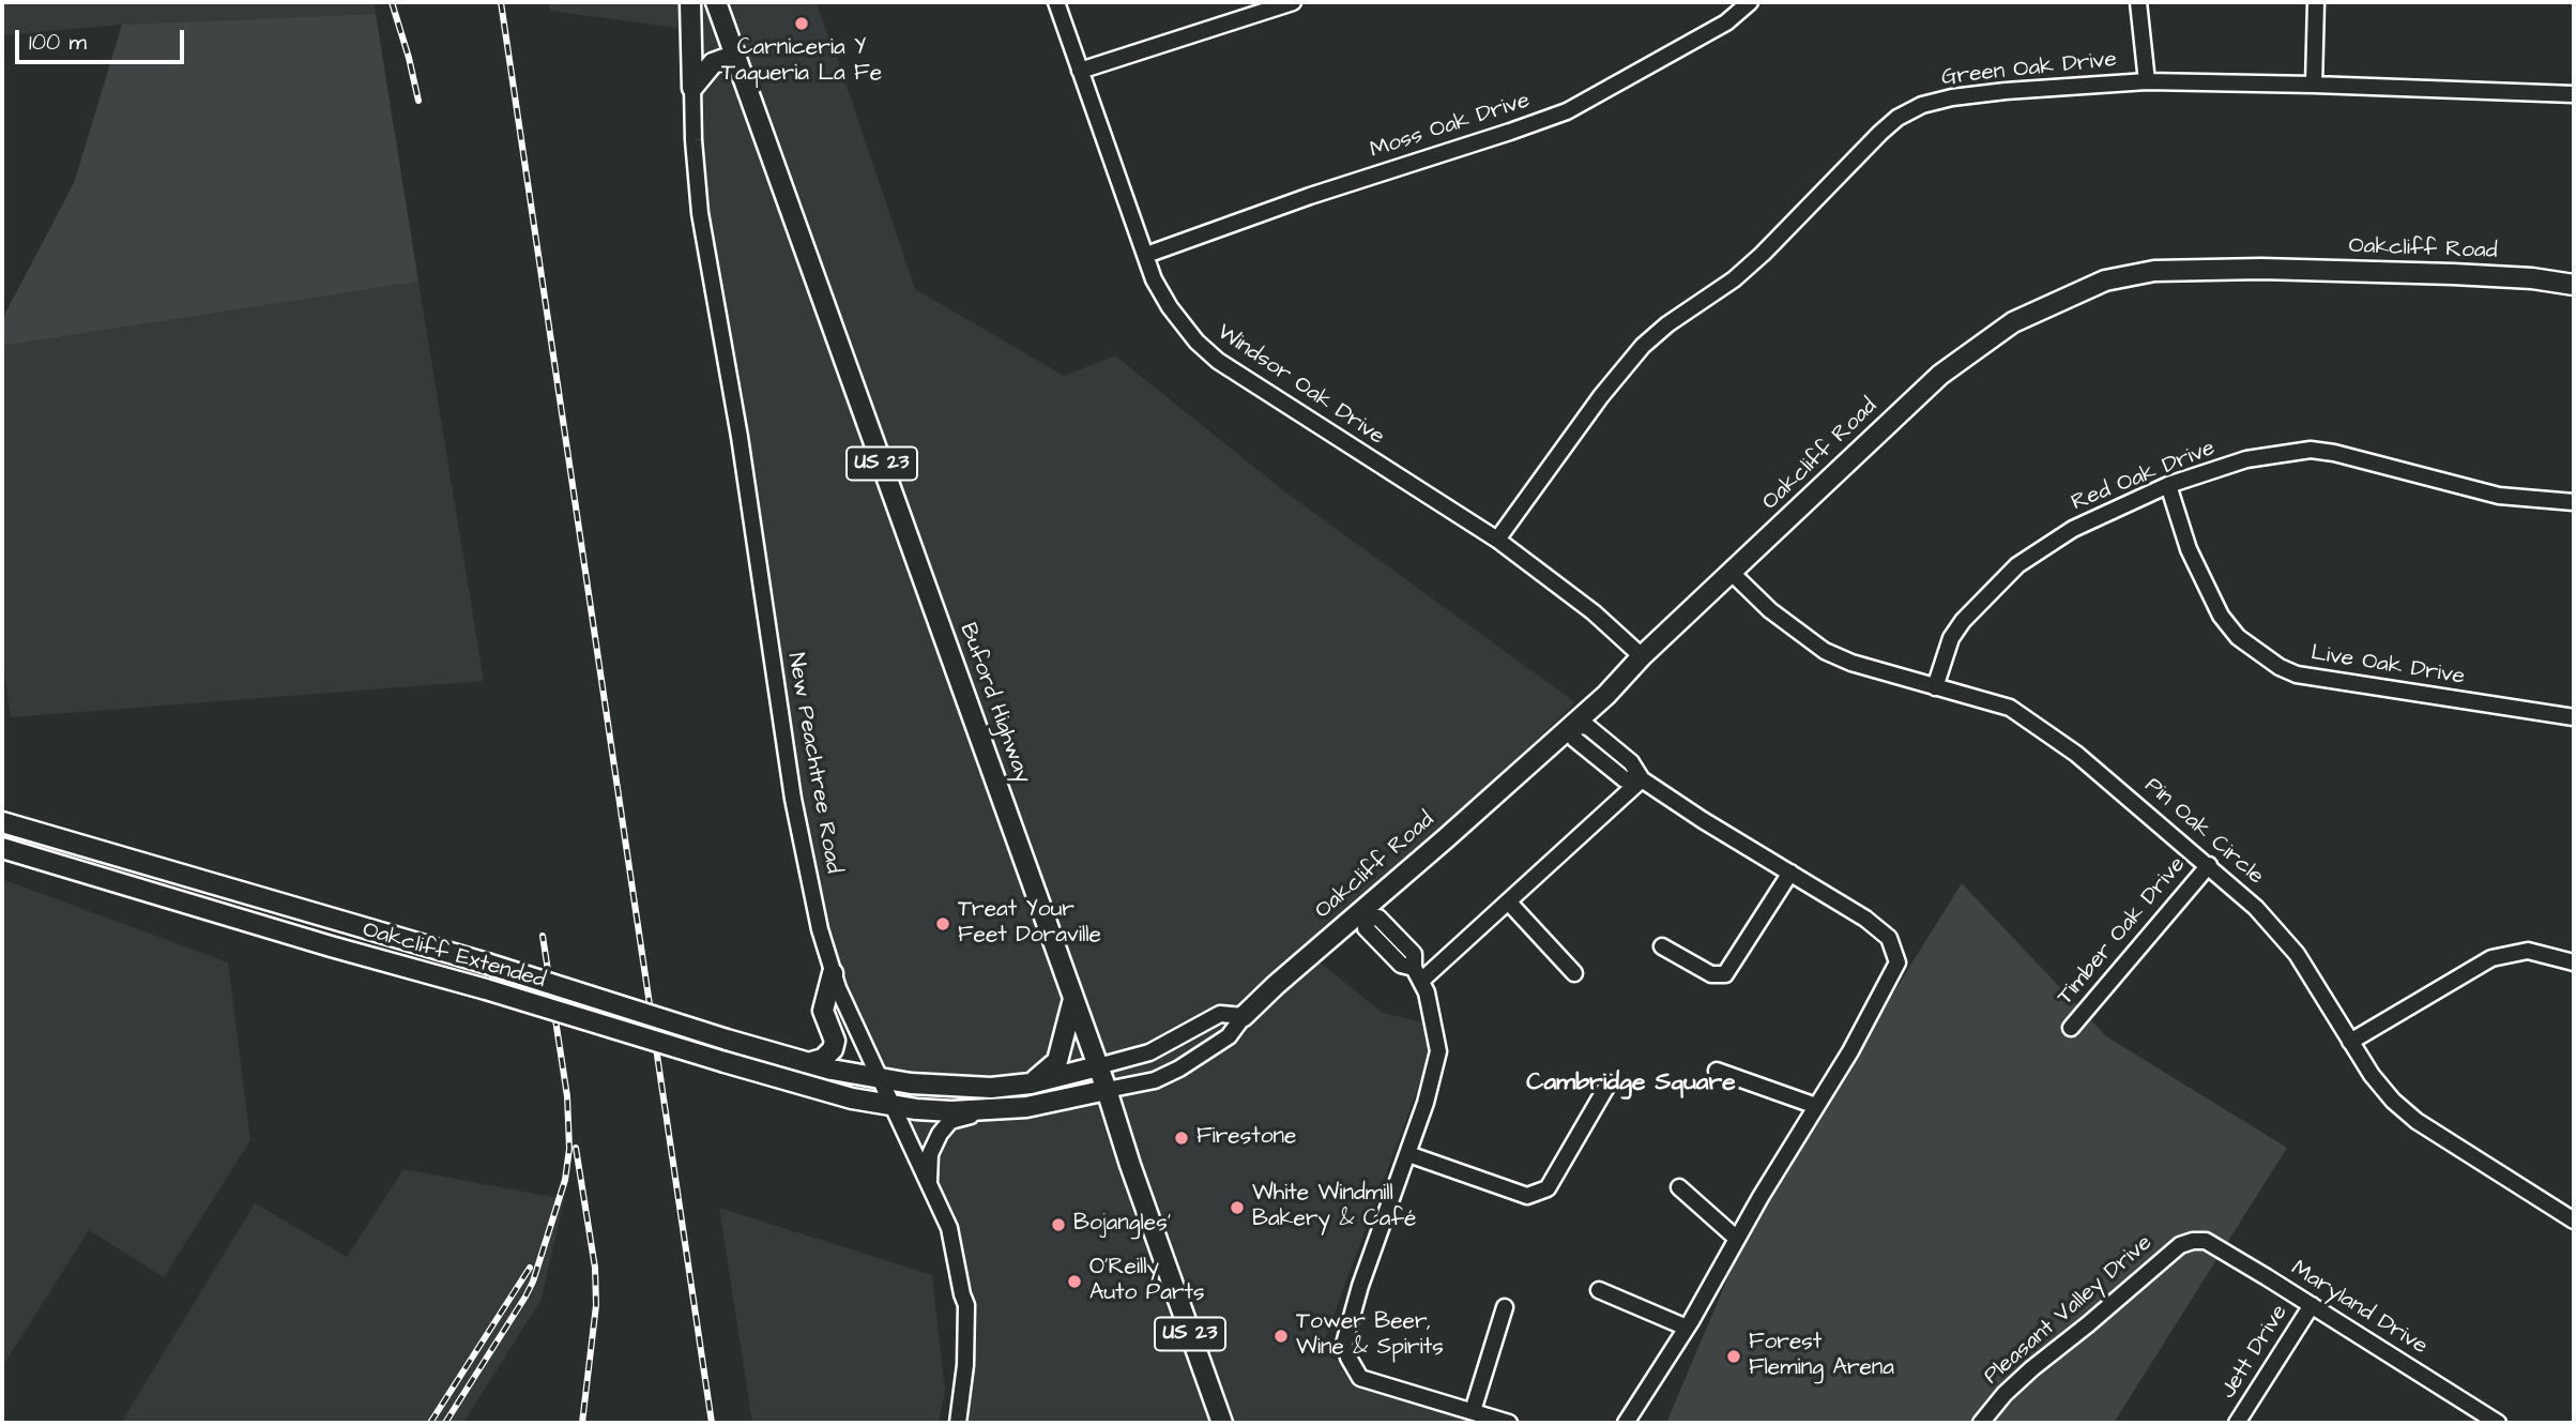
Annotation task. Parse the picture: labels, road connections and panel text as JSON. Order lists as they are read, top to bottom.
{
  "streets": {
    "main road": [
      "Oakcliff Road",
      "US 23",
      "Buford Highway",
      "Oakcliff Extended"
    ],
    "street": [
      "Green Oak Drive",
      "Moss Oak Drive",
      "Windsor Oak Drive",
      "Red Oak Drive",
      "Live Oak Drive",
      "New Peachtree Road",
      "Pin Oak Circle",
      "Timber Oak Drive",
      "Maryland Drive",
      "Pleasant Valley Drive",
      "Jett Drive"
    ]
  },
  "crossings": [
    ["Green Oak Drive", "Windsor Oak Drive"],
    ["Moss Oak Drive", "Windsor Oak Drive"],
    ["Oakcliff Road", "Windsor Oak Drive"],
    ["Oakcliff Road", "Buford Highway"],
    ["Oakcliff Road", "New Peachtree Road"],
    ["Oakcliff Road", "Pin Oak Circle"],
    ["Oakcliff Road", "Oakcliff Extended"],
    ["Red Oak Drive", "Live Oak Drive"],
    ["Red Oak Drive", "Pin Oak Circle"],
    ["New Peachtree Road", "Oakcliff Extended"],
    ["Pin Oak Circle", "Timber Oak Drive"],
    ["Maryland Drive", "Pleasant Valley Drive"],
    ["Maryland Drive", "Jett Drive"]
  ],
  "districts": ["Cambridge Square"],
  "places": [
    "Carniceria Y Taqueria La Fe",
    "Treat Your Feet Doraville",
    "Firestone",
    "White Windmill Bakery & Café",
    "Bojangles'",
    "O'Reilly Auto Parts",
    "Tower Beer, Wine & Spirits",
    "Forest Fleming Arena"
  ],
  "scale_bar": "100 m"
}
